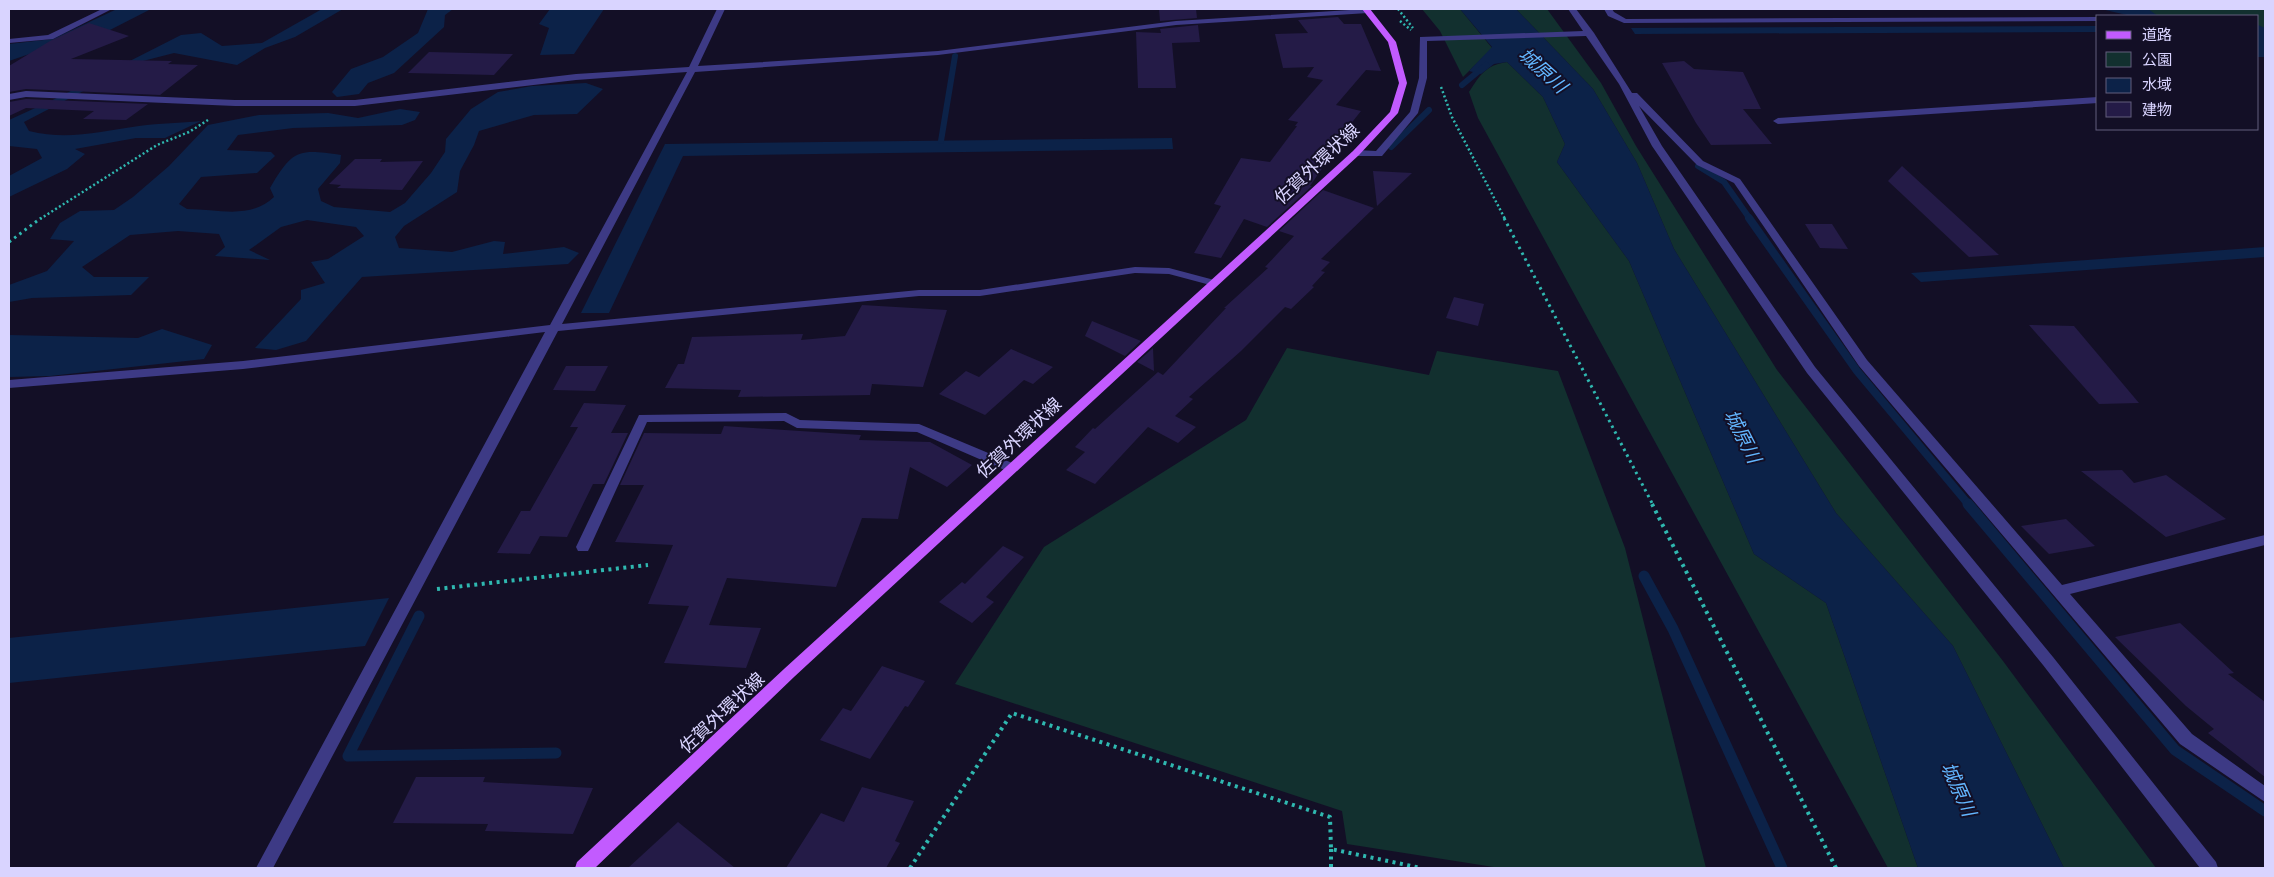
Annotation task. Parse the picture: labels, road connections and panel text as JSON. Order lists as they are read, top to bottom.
{
  "streets": {
    "main road": ["佐賀外環状線"]
  },
  "water": ["城原川"],
  "legend": [
    "道路",
    "公園",
    "水域",
    "建物"
  ]
}
